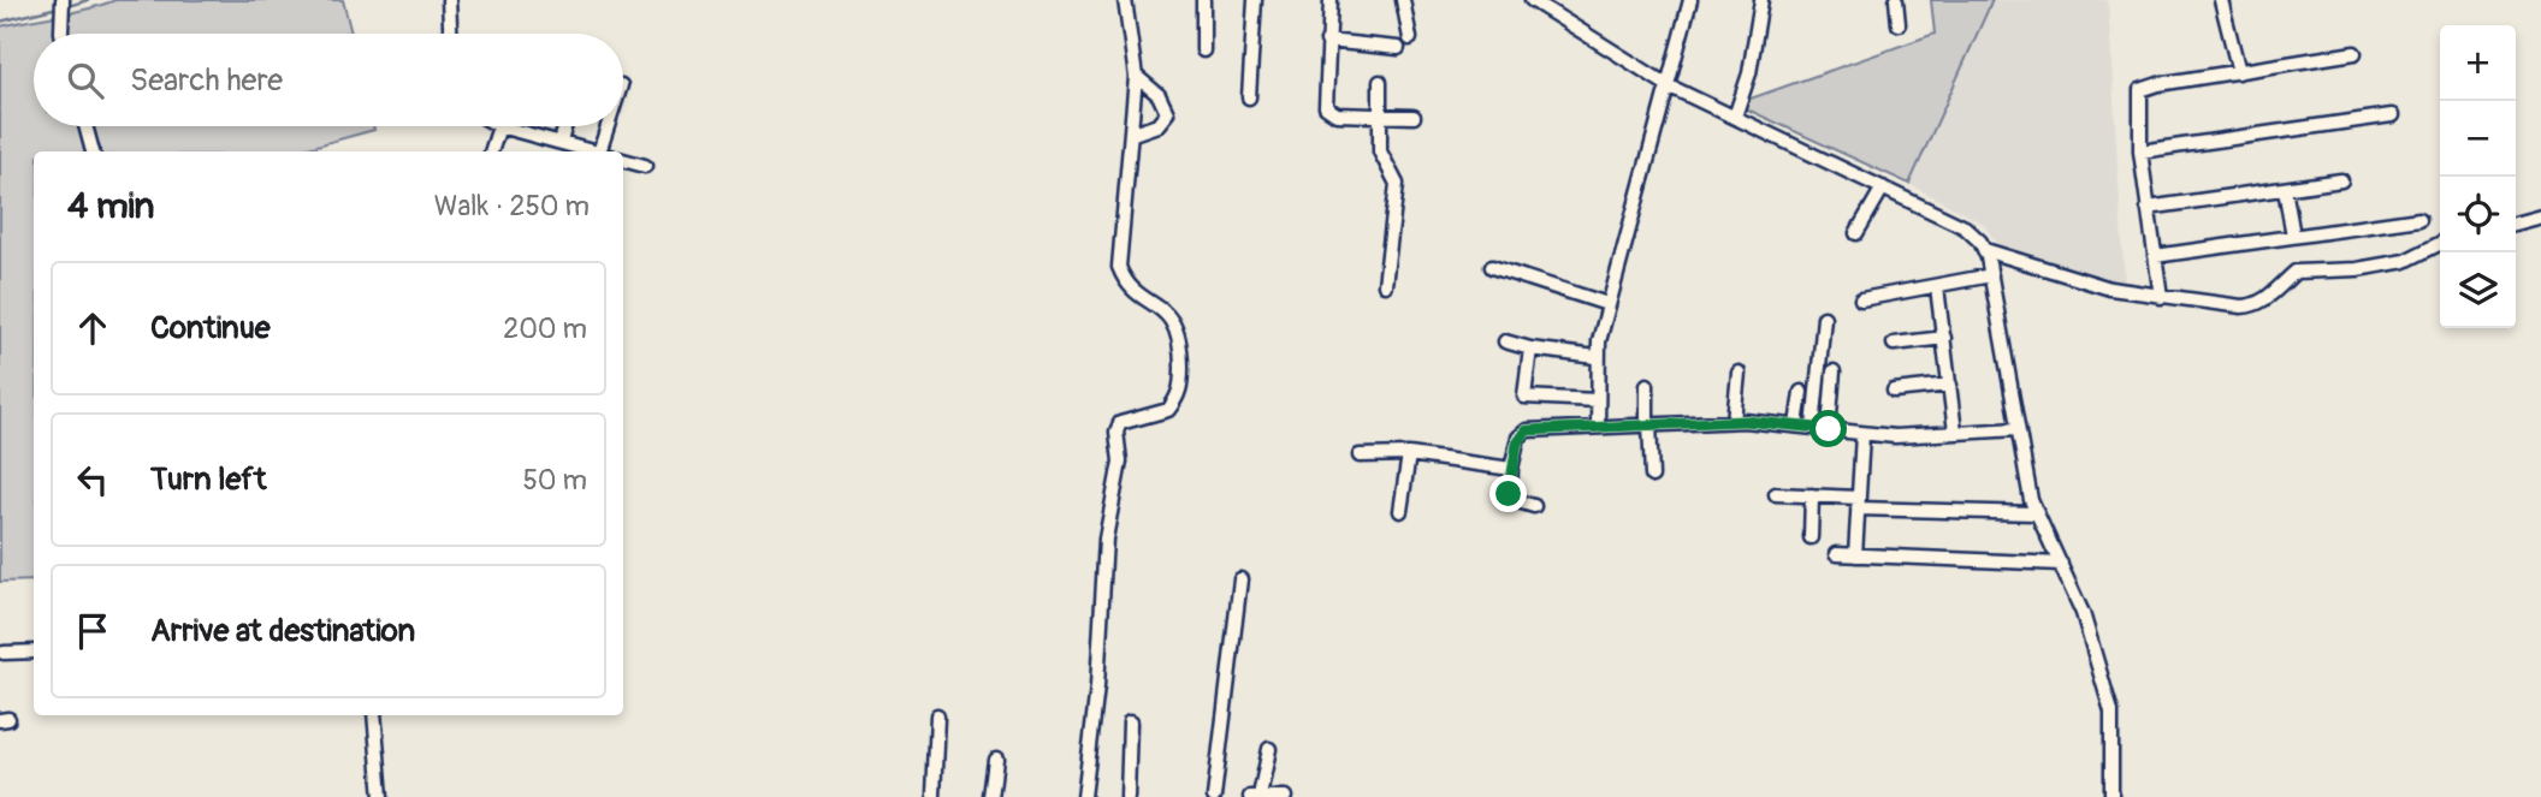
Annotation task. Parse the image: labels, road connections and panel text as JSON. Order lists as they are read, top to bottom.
{
  "page": {
    "map_buttons": ["+", "−"],
    "search": "Search here",
    "heading": ["4 min", "Walk · 250 m"],
    "list": [
      ["Continue", "200 m"],
      ["Turn left", "50 m"],
      "Arrive at destination"
    ]
  }
}
